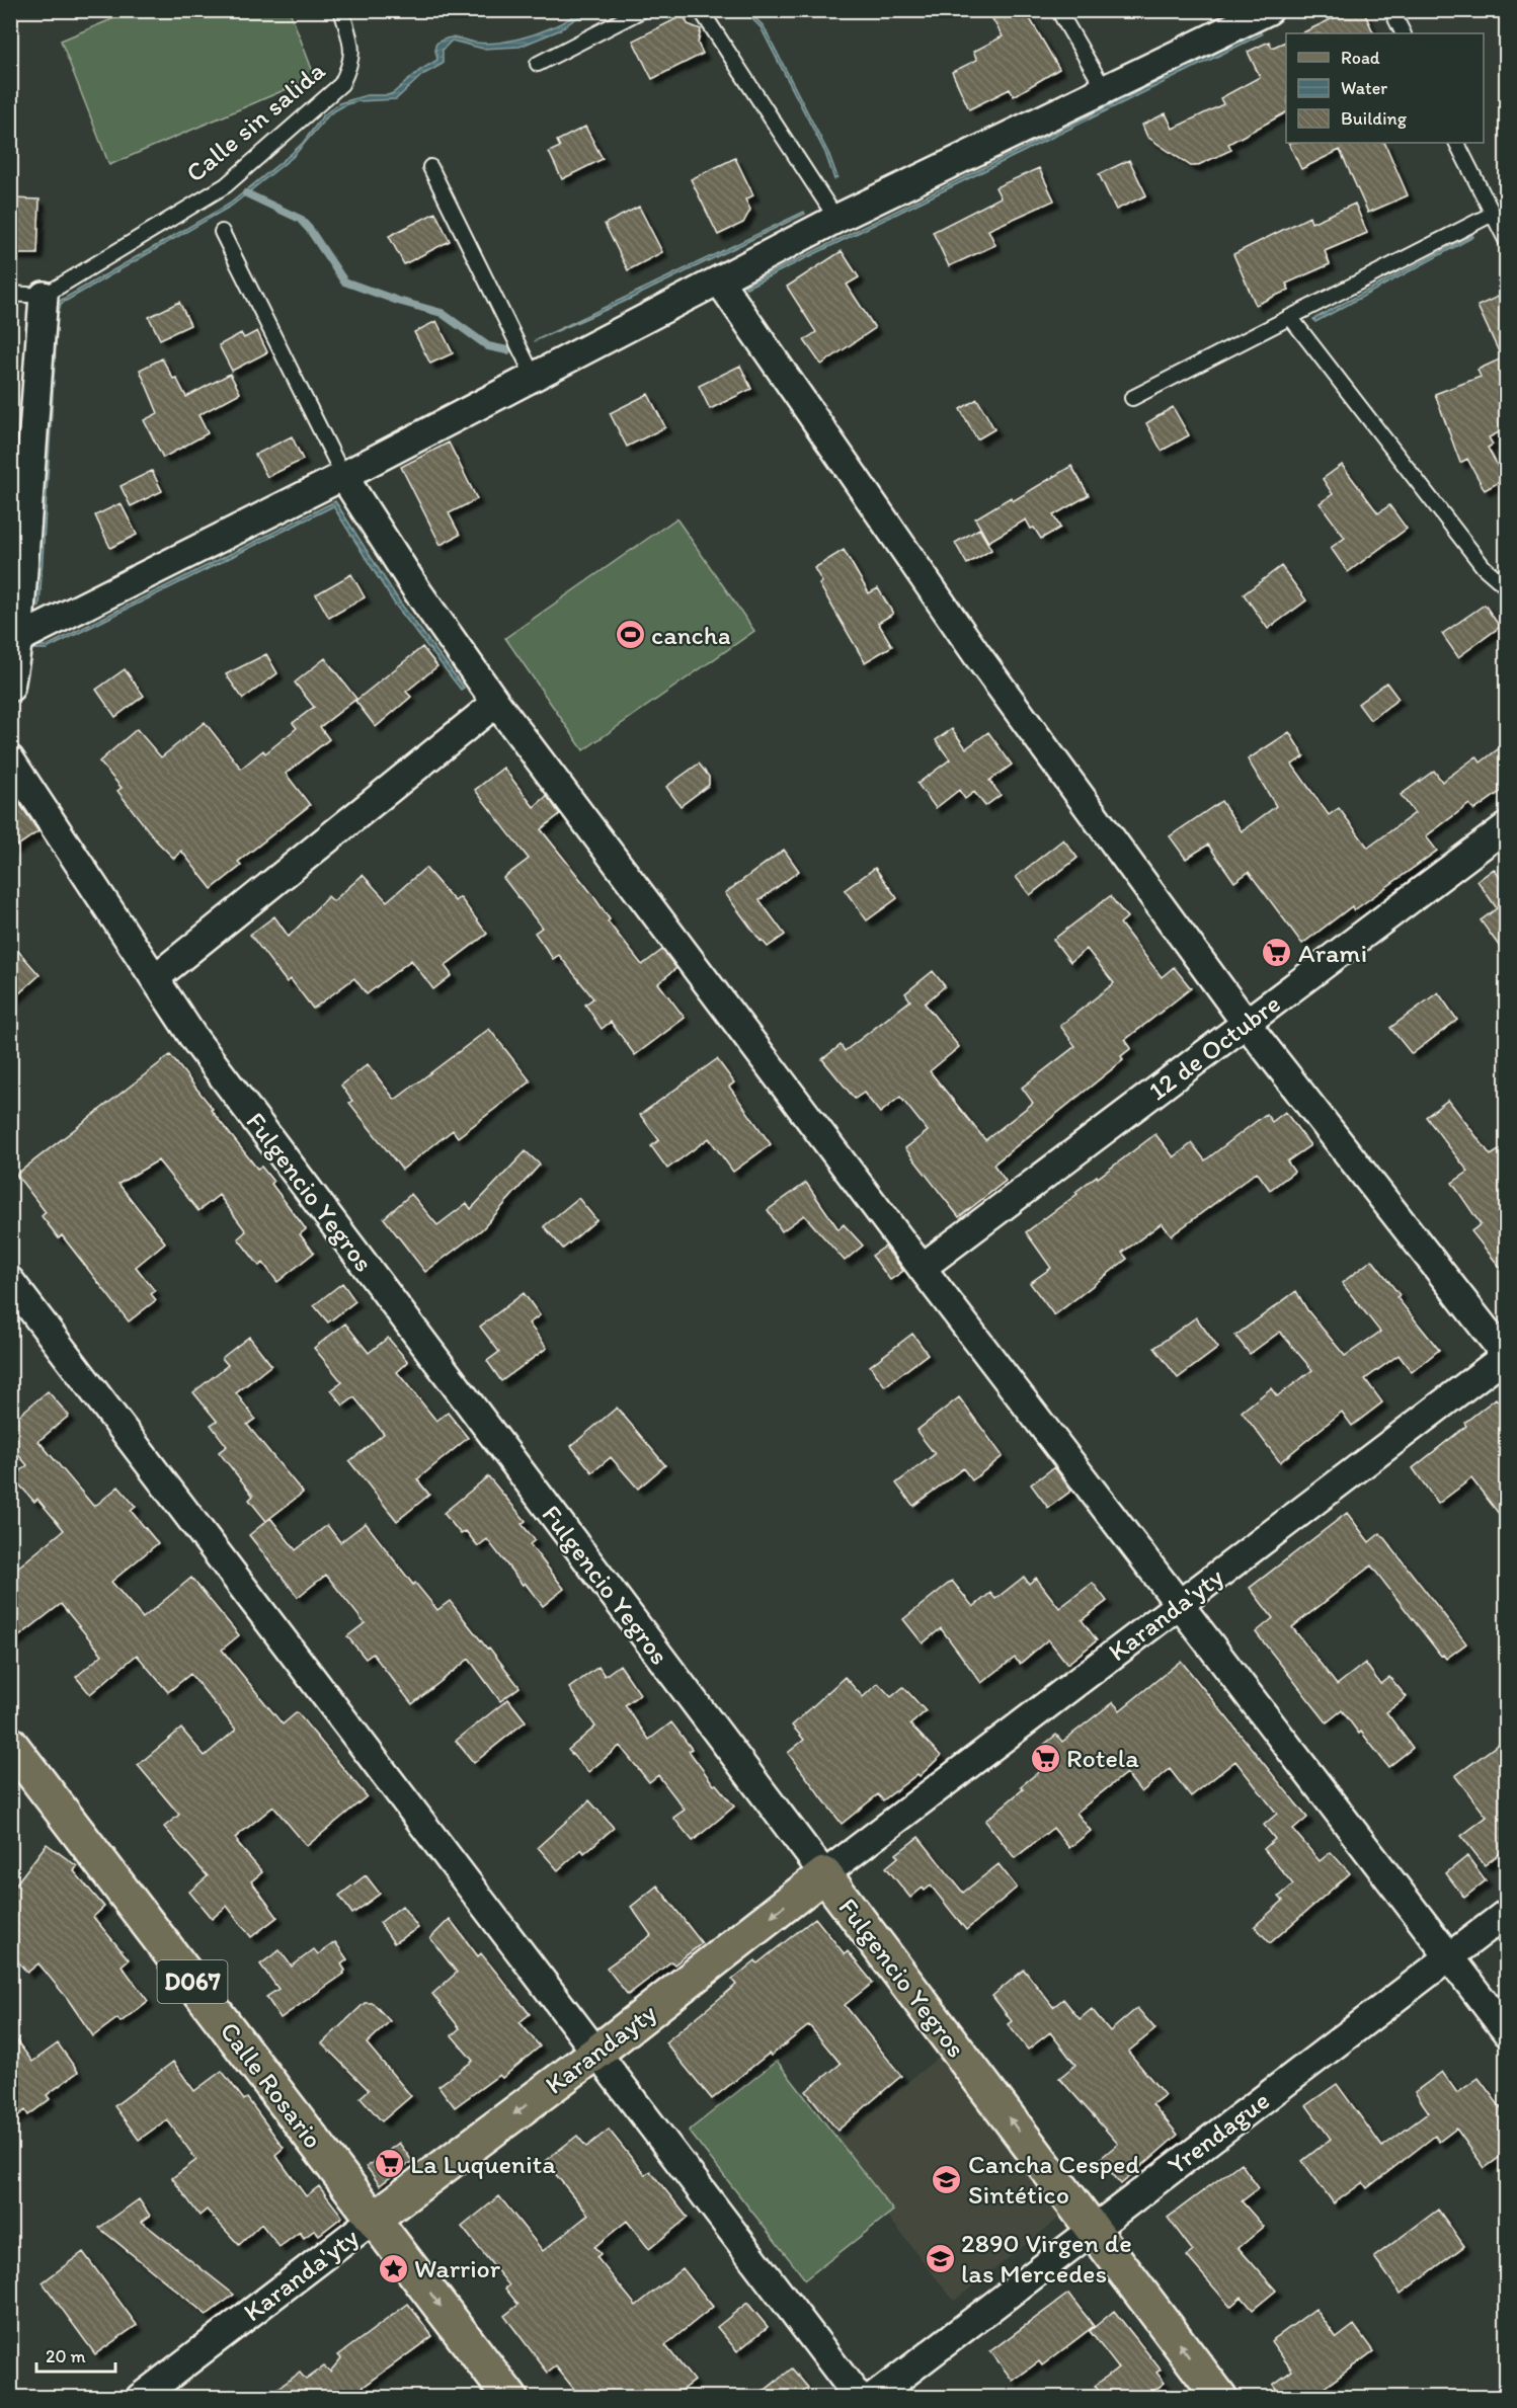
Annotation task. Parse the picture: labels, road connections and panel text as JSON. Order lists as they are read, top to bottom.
{
  "streets": {
    "main road": [
      "Fulgencio Yegros",
      "D067",
      "Karandayty",
      "Calle Rosario"
    ],
    "street": ["12 de Octubre", "Karanda'yty", "Yrendague"],
    "lane": ["Calle sin salida"]
  },
  "crossings": [
    ["Fulgencio Yegros", "Karanda'yty"],
    ["Fulgencio Yegros", "Karandayty"],
    ["Fulgencio Yegros", "Yrendague"],
    ["Karanda'yty", "Karandayty"],
    ["Karanda'yty", "Calle Rosario"],
    ["Karandayty", "Calle Rosario"]
  ],
  "one_way": ["Karandayty"],
  "places": {
    "sports": ["cancha"],
    "supermarket": ["Arami", "Rotela", "La Luquenita"],
    "school or university": ["Cancha Cesped Sintético", "2890 Virgen de las Mercedes"],
    "place": ["Warrior"]
  },
  "legend": ["Road", "Water", "Building"],
  "scale_bar": "20 m"
}
